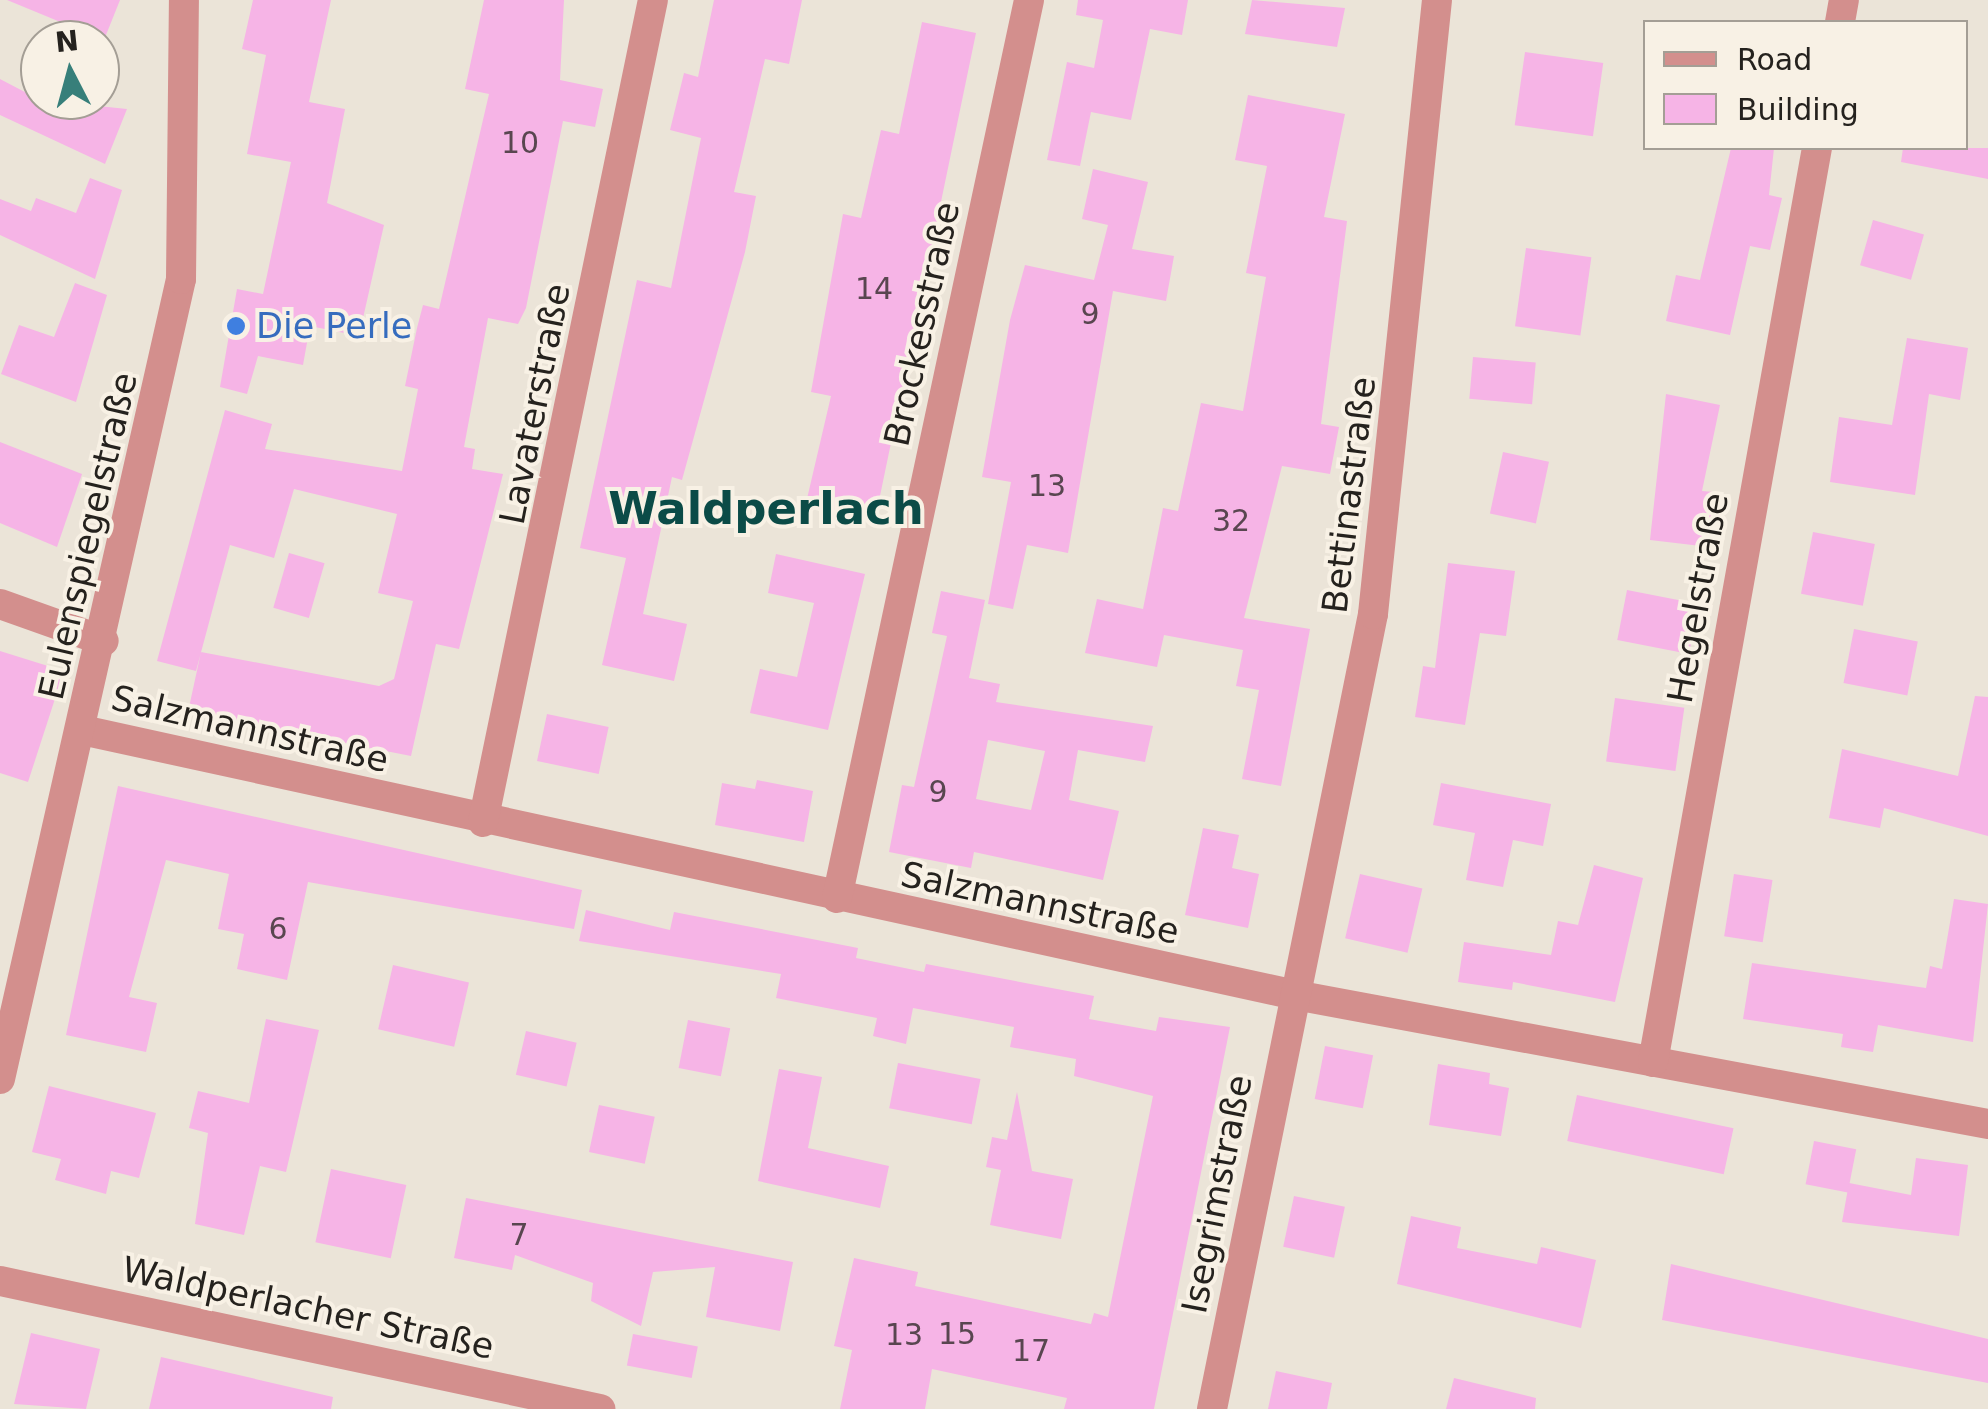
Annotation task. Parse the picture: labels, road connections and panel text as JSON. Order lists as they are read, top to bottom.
{
  "streets": {
    "street": [
      "Brockesstraße",
      "Lavaterstraße",
      "Bettinastraße",
      "Eulenspiegelstraße",
      "Hegelstraße",
      "Salzmannstraße",
      "Isegrimstraße",
      "Waldperlacher Straße"
    ]
  },
  "crossings": [
    ["Brockesstraße", "Salzmannstraße"],
    ["Lavaterstraße", "Salzmannstraße"],
    ["Bettinastraße", "Salzmannstraße"],
    ["Bettinastraße", "Isegrimstraße"],
    ["Eulenspiegelstraße", "Salzmannstraße"],
    ["Hegelstraße", "Salzmannstraße"],
    ["Salzmannstraße", "Isegrimstraße"]
  ],
  "districts": ["Waldperlach"],
  "places": ["Die Perle"],
  "house_numbers": [
    "10",
    "14",
    "9",
    "13",
    "32",
    "9",
    "6",
    "7",
    "15",
    "13",
    "17"
  ],
  "legend": ["Road", "Building"],
  "north": "top"
}
